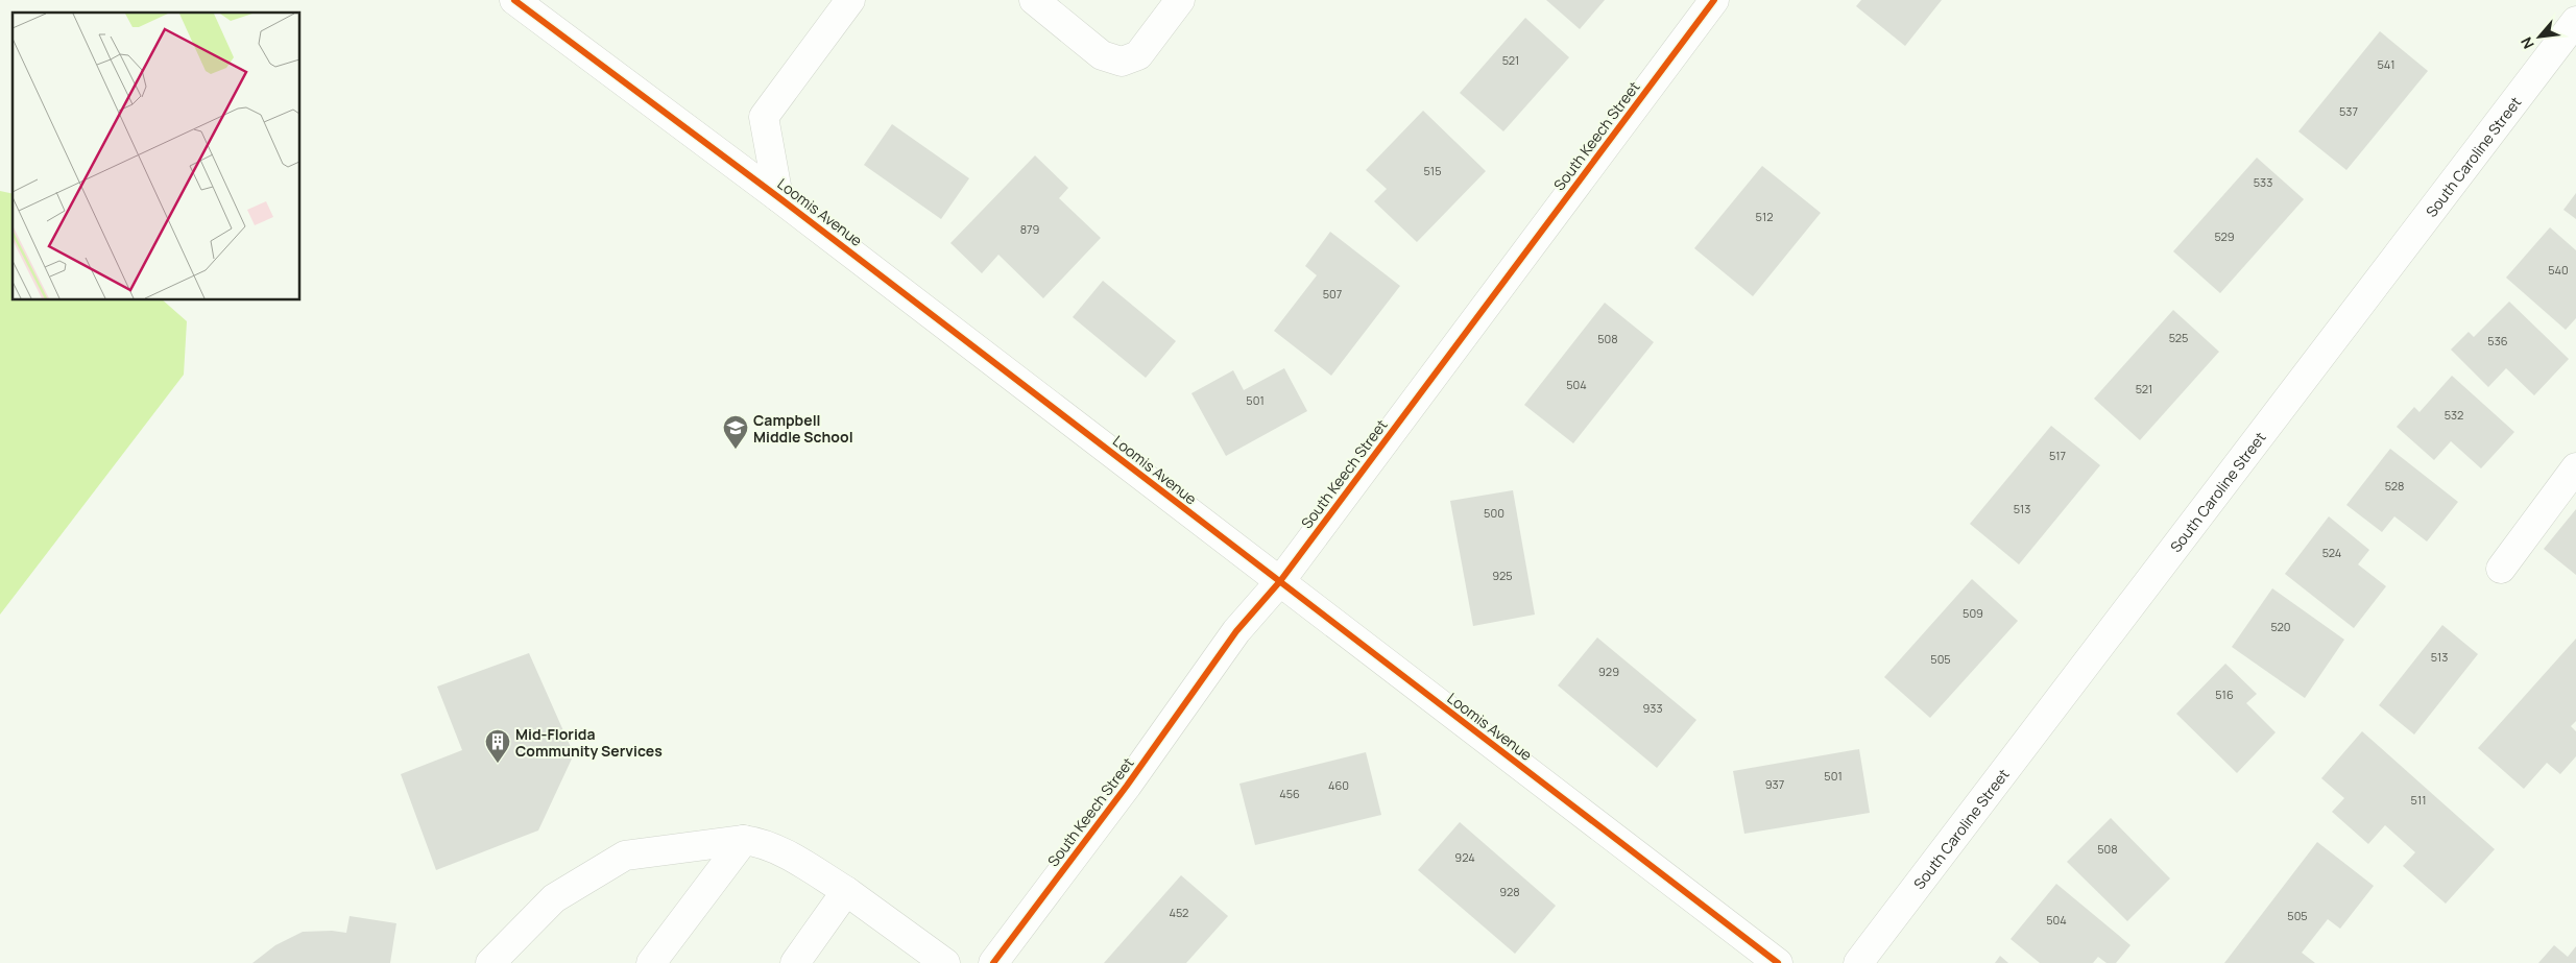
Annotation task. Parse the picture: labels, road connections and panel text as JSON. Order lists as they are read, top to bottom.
{
  "streets": {
    "street": ["South Keech Street", "South Caroline Street", "Loomis Avenue"]
  },
  "crossings": [
    ["South Keech Street", "Loomis Avenue"]
  ],
  "places": {
    "school or university": ["Campbell Middle School"],
    "building": ["Mid-Florida Community Services"]
  },
  "house_numbers": [
    "521",
    "541",
    "537",
    "515",
    "533",
    "512",
    "879",
    "529",
    "540",
    "507",
    "525",
    "508",
    "536",
    "504",
    "521",
    "501",
    "532",
    "517",
    "528",
    "513",
    "500",
    "524",
    "925",
    "509",
    "520",
    "513",
    "505",
    "929",
    "516",
    "933",
    "501",
    "937",
    "460",
    "456",
    "511",
    "508",
    "924",
    "928",
    "452",
    "505",
    "504"
  ],
  "north": "bottom left"
}
